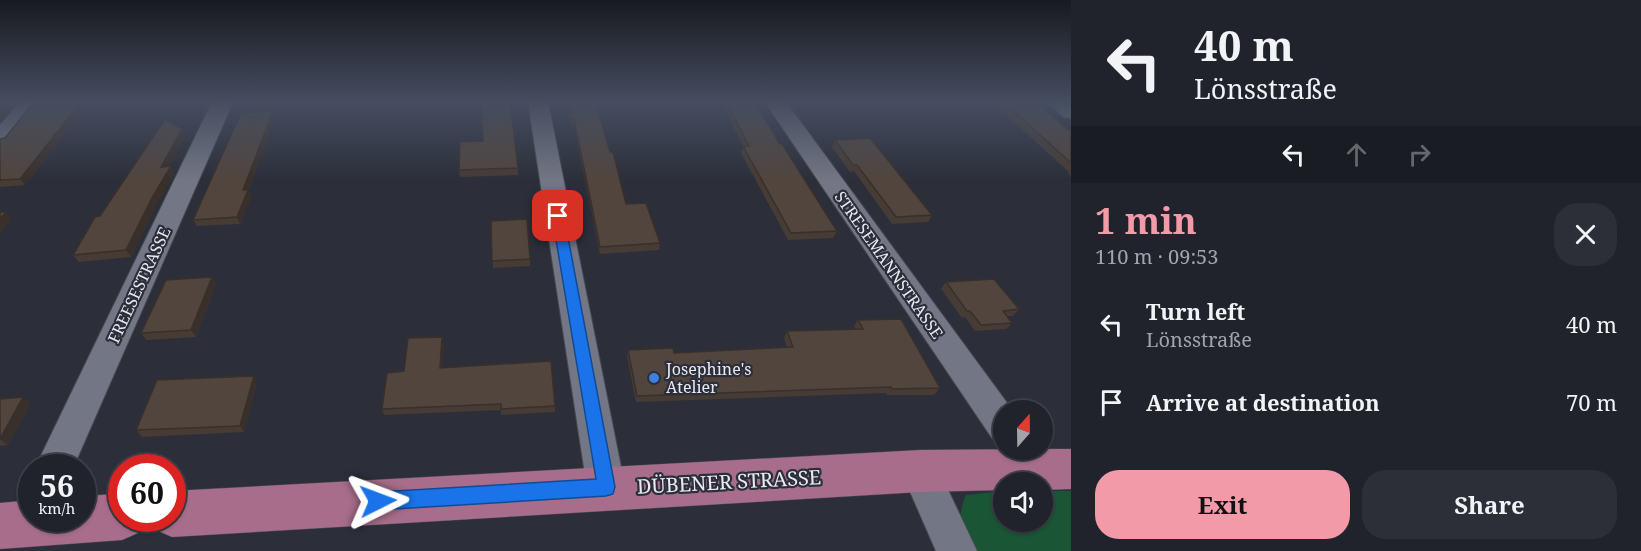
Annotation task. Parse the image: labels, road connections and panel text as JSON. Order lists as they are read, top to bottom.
{
  "streets": {
    "main road": ["DÜBENER STRASSE"],
    "street": ["STRESEMANNSTRASSE", "FREESESTRASSE"]
  },
  "places": ["Josephine's Atelier"],
  "north": "top",
  "page": {
    "turn": ["40 m", "Lönsstraße"],
    "heading": ["1 min", "110 m · 09:53"],
    "list": [
      {
        "name": "Turn left",
        "note": "Lönsstraße",
        "value": "40 m"
      },
      {
        "name": "Arrive at destination",
        "value": "70 m"
      }
    ],
    "speed": "56 km/h",
    "limit": "60",
    "buttons": ["Exit", "Share"]
  }
}
